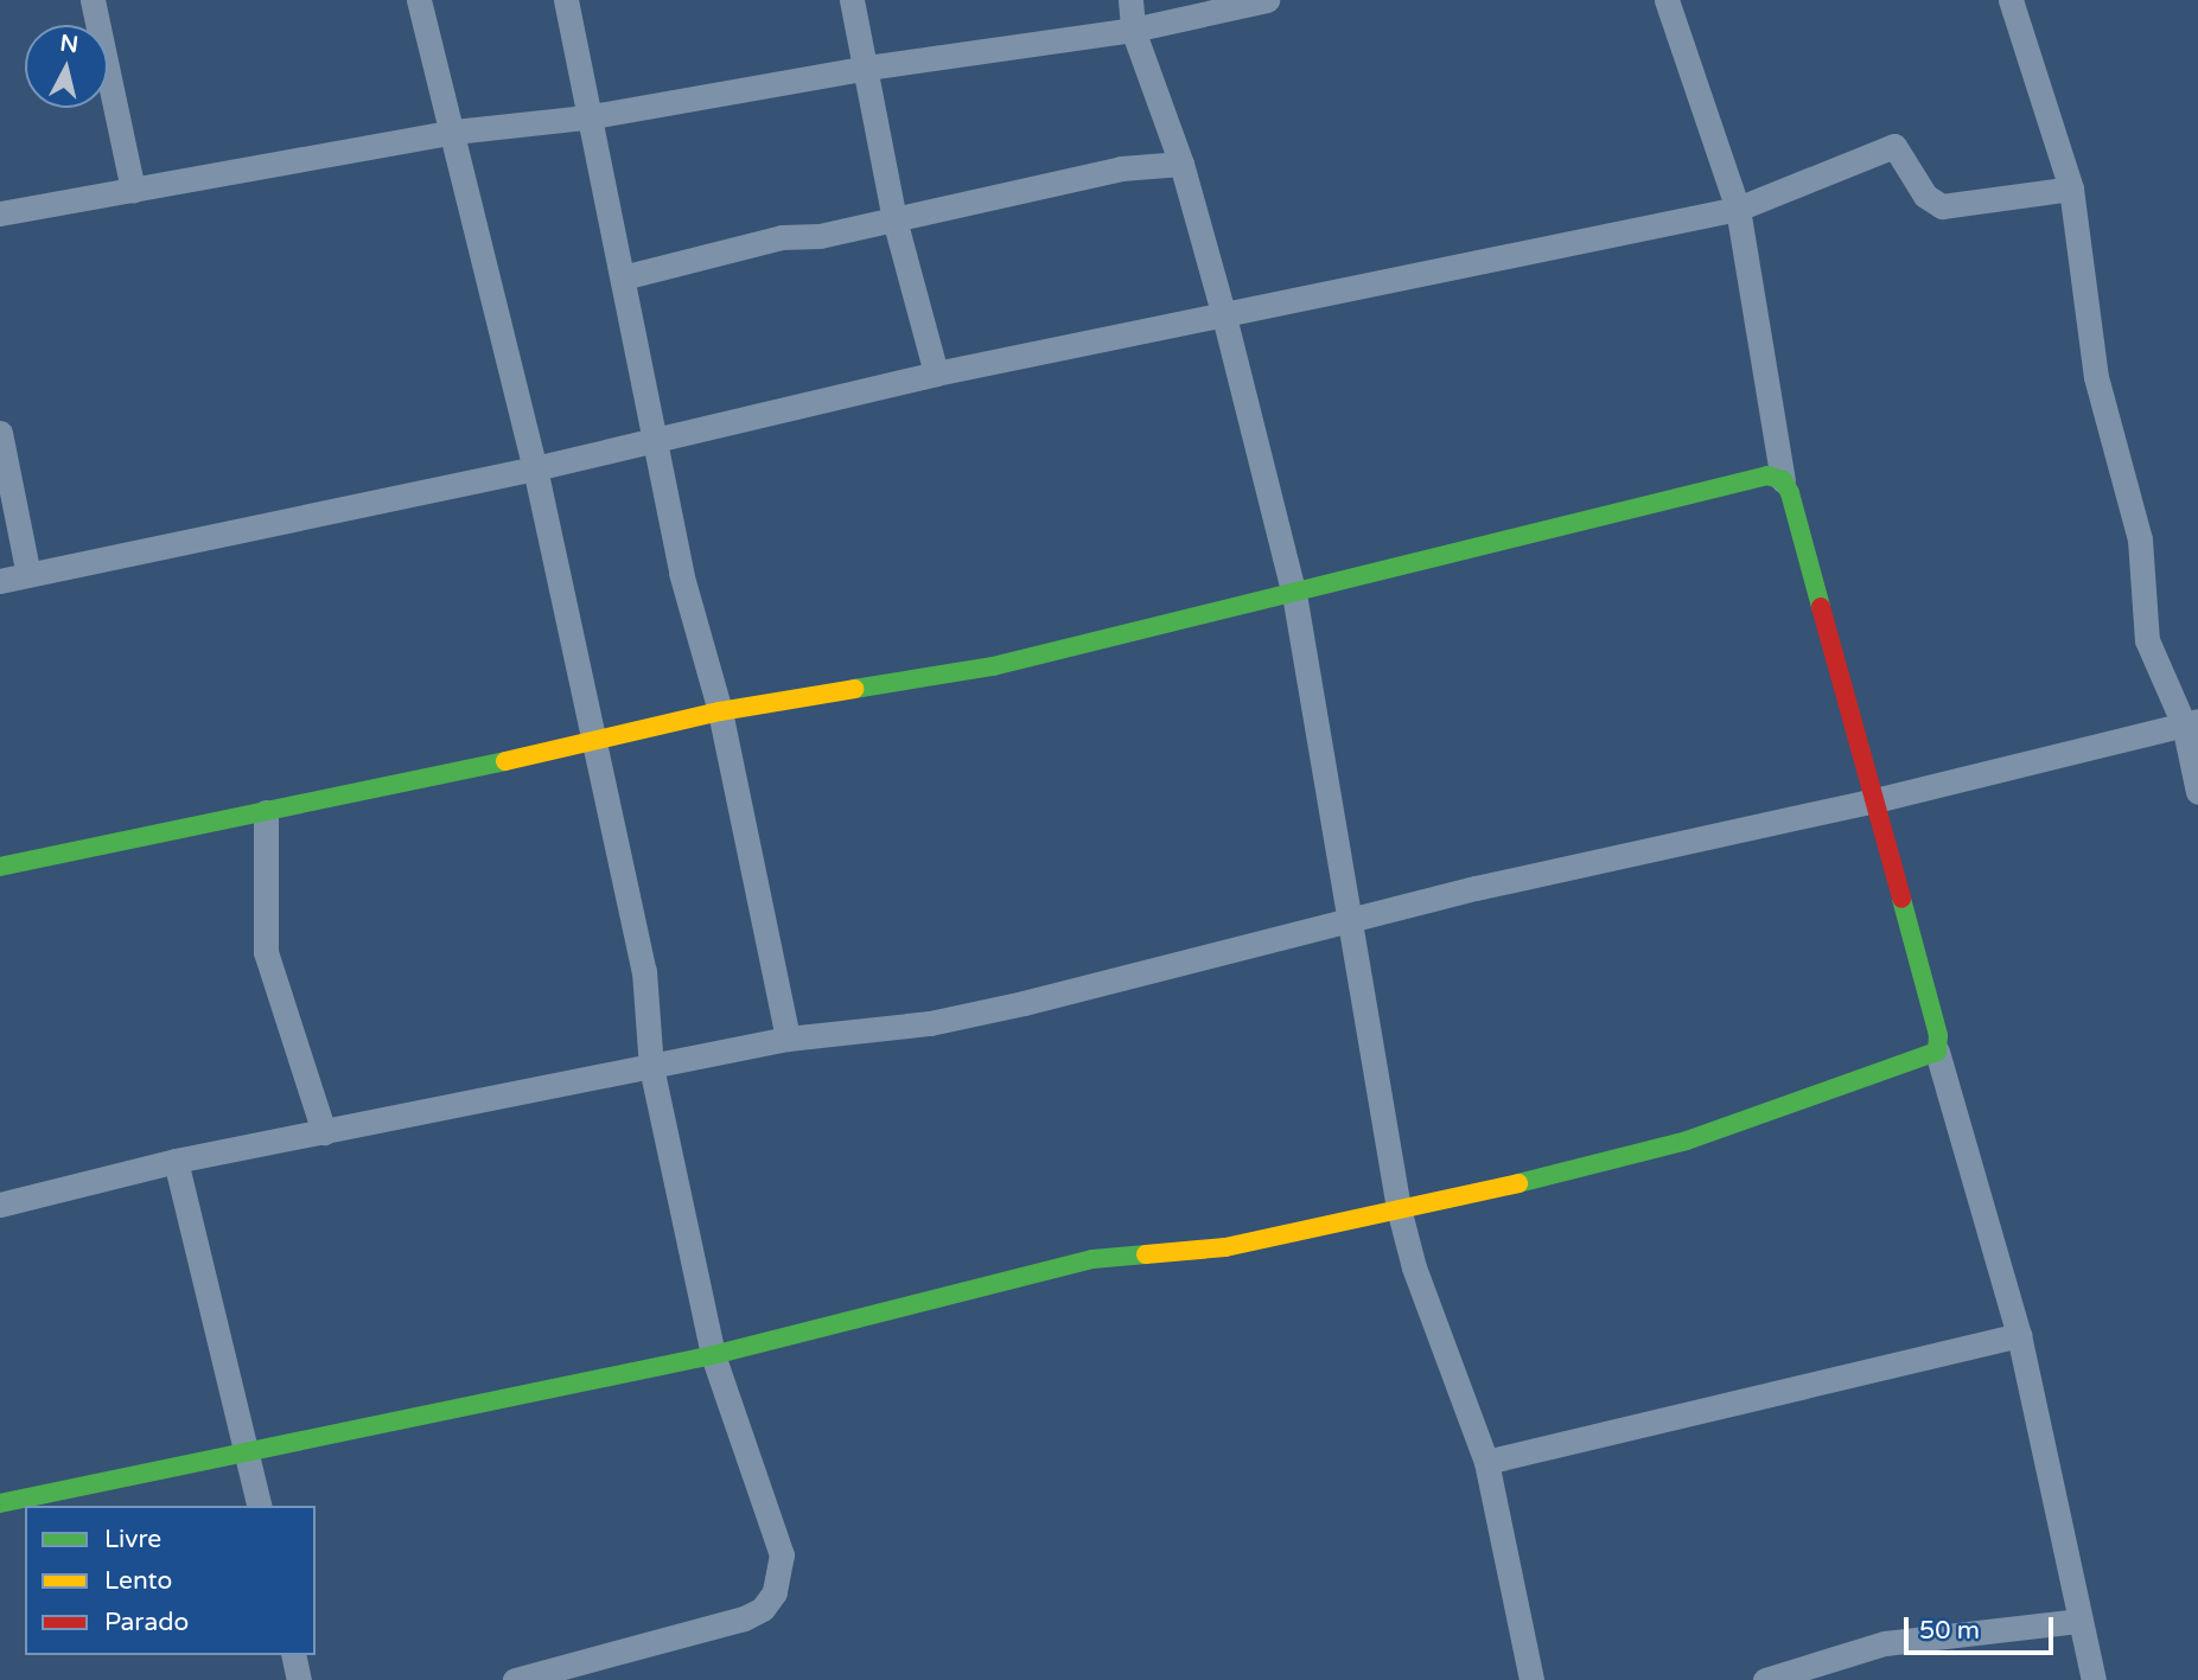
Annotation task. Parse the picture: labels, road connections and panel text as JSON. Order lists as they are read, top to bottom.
{
  "legend": ["Livre", "Lento", "Parado"],
  "scale_bar": "50 m",
  "north": "top"
}
